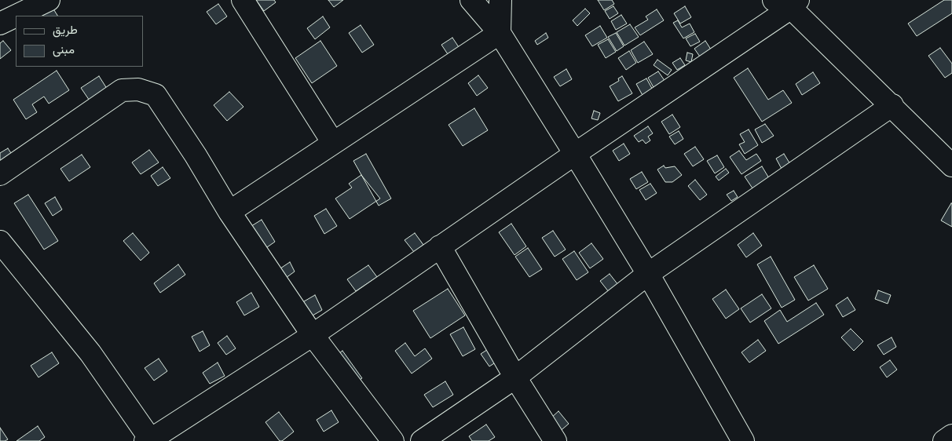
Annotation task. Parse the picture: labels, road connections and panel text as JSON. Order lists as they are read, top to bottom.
{
  "legend": ["طريق", "مبنى"]
}
